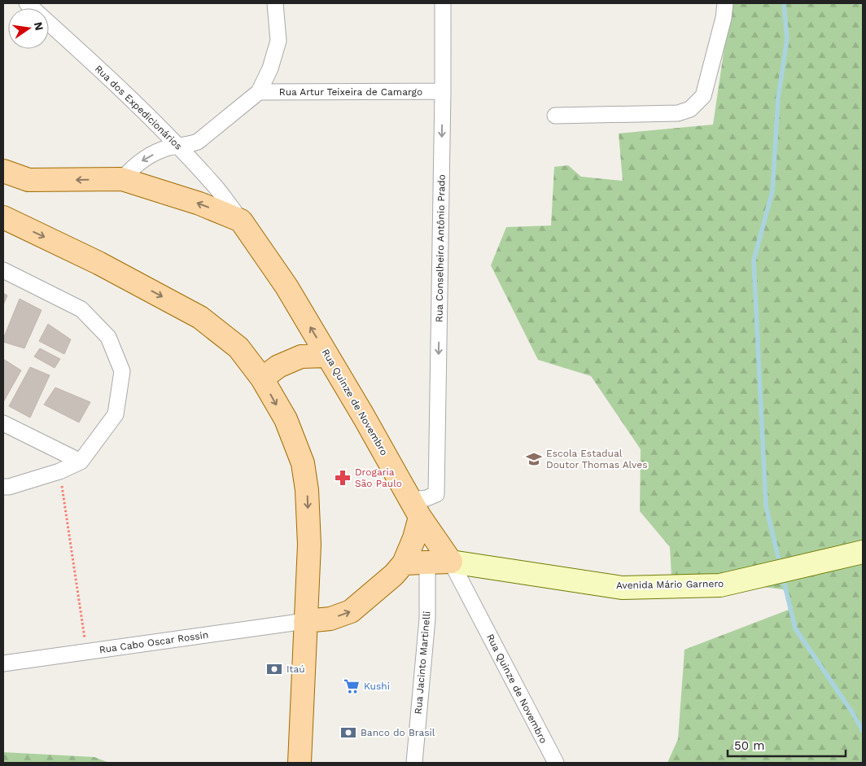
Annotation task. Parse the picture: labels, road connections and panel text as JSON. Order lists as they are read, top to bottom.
{
  "streets": {
    "main road": ["Rua Quinze de Novembro", "Avenida Mário Garnero"],
    "street": [
      "Rua Artur Teixeira de Camargo",
      "Rua dos Expedicionários",
      "Rua Conselheiro Antônio Prado",
      "Rua Cabo Oscar Rossin",
      "Rua Jacinto Martinelli"
    ]
  },
  "crossings": [
    ["Rua Artur Teixeira de Camargo", "Rua Conselheiro Antônio Prado"],
    ["Rua dos Expedicionários", "Rua Quinze de Novembro"],
    ["Rua Conselheiro Antônio Prado", "Rua Quinze de Novembro"],
    ["Rua Quinze de Novembro", "Avenida Mário Garnero"]
  ],
  "one_way": ["Rua Conselheiro Antônio Prado"],
  "places": {
    "school or university": ["Escola Estadual Doutor Thomas Alves"],
    "pharmacy": ["Drogaria São Paulo"],
    "bank": ["Itaú", "Banco do Brasil"],
    "supermarket": ["Kushi"]
  },
  "scale_bar": "50 m",
  "north": "right"
}
